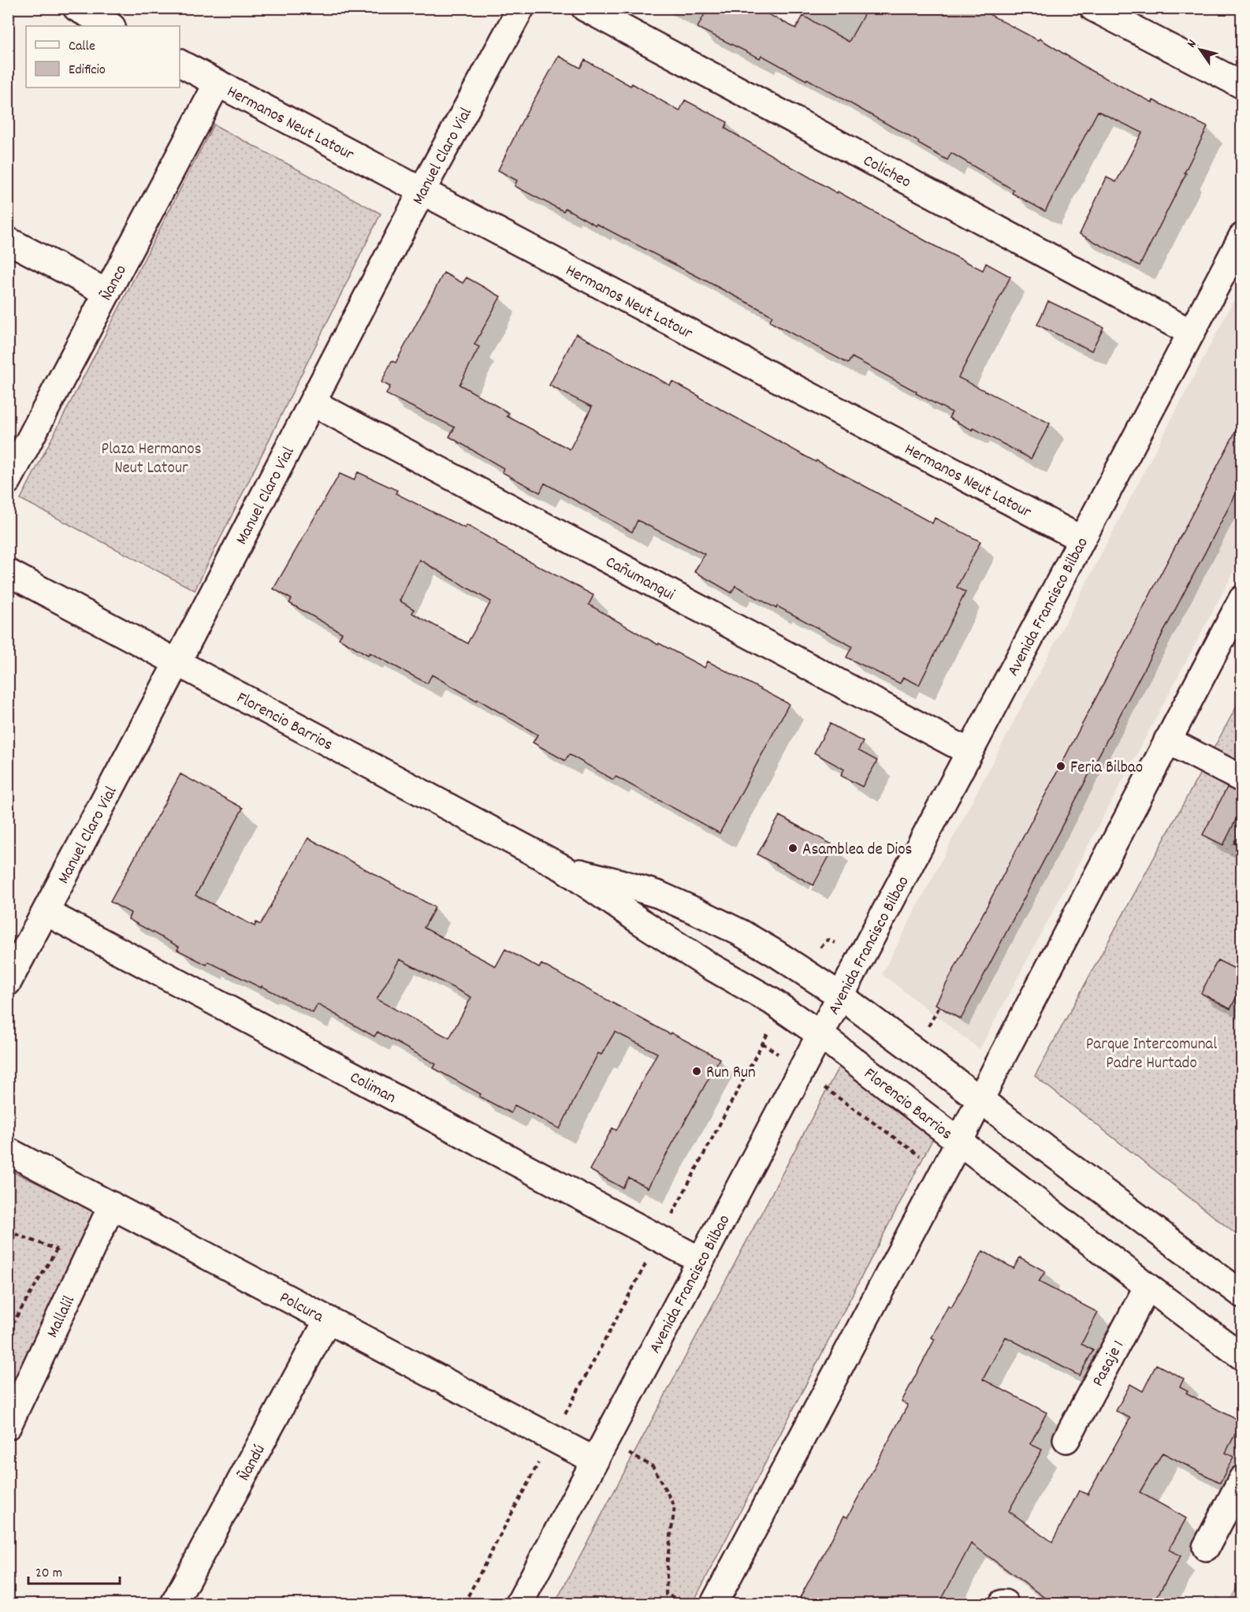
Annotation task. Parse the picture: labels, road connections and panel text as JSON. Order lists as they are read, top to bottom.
{
  "streets": {
    "street": [
      "Hermanos Neut Latour",
      "Manuel Claro Vial",
      "Colicheo",
      "Ñanco",
      "Cañumanqui",
      "Avenida Francisco Bilbao",
      "Florencio Barrios",
      "Coliman",
      "Polcura",
      "Mallalil",
      "Pasaje 1",
      "Ñandú"
    ]
  },
  "crossings": [
    ["Hermanos Neut Latour", "Manuel Claro Vial"],
    ["Hermanos Neut Latour", "Ñanco"],
    ["Hermanos Neut Latour", "Avenida Francisco Bilbao"],
    ["Manuel Claro Vial", "Cañumanqui"],
    ["Manuel Claro Vial", "Florencio Barrios"],
    ["Manuel Claro Vial", "Coliman"],
    ["Colicheo", "Avenida Francisco Bilbao"],
    ["Cañumanqui", "Avenida Francisco Bilbao"],
    ["Avenida Francisco Bilbao", "Florencio Barrios"],
    ["Avenida Francisco Bilbao", "Coliman"],
    ["Avenida Francisco Bilbao", "Polcura"],
    ["Florencio Barrios", "Pasaje 1"],
    ["Polcura", "Mallalil"],
    ["Polcura", "Ñandú"]
  ],
  "parks": ["Plaza Hermanos Neut Latour", "Parque Intercomunal Padre Hurtado"],
  "places": ["Feria Bilbao", "Asamblea de Dios", "Run Run"],
  "legend": ["Calle", "Edificio"],
  "scale_bar": "20 m",
  "north": "top left"
}
